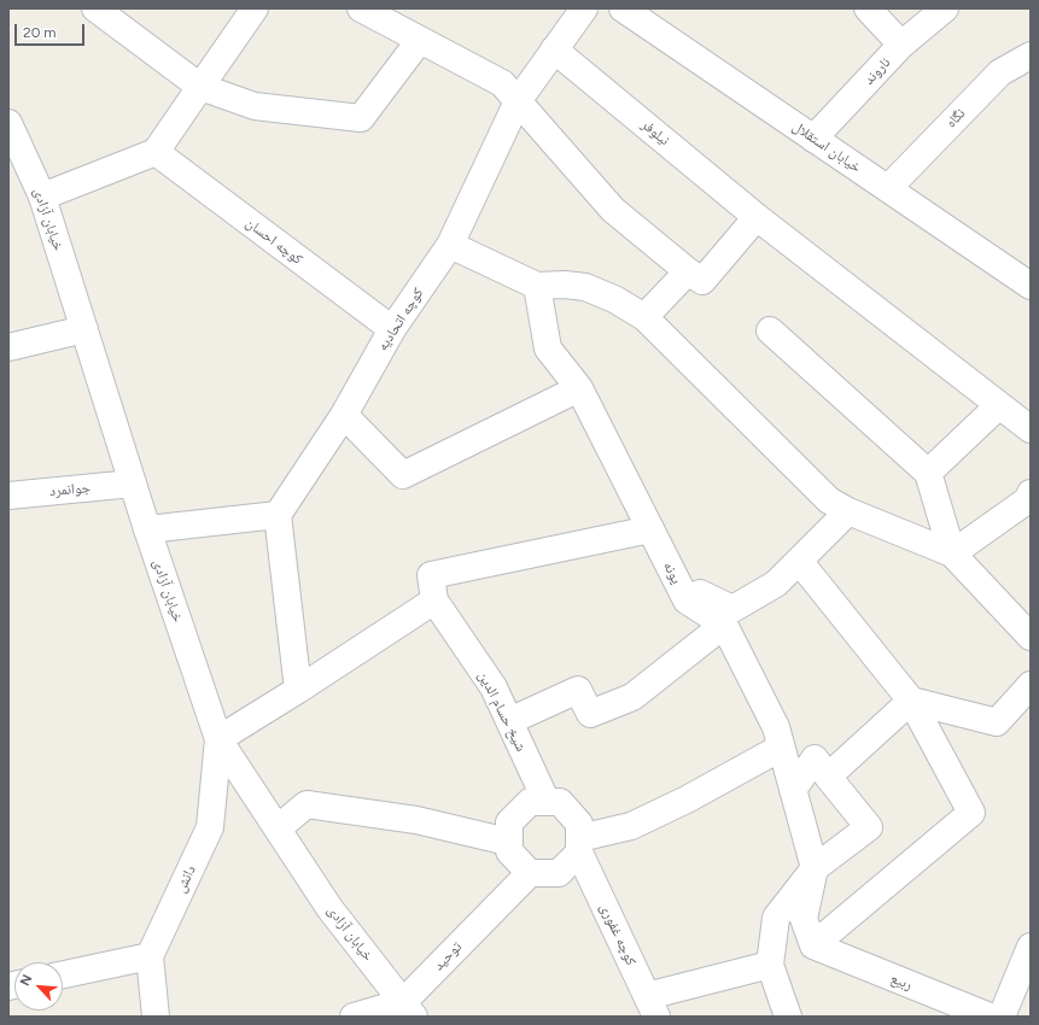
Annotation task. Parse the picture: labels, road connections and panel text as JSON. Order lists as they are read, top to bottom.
{
  "streets": {
    "street": [
      "ناروند",
      "نگاه",
      "نیلوفر",
      "خیابان استقلال",
      "خیابان آزادی",
      "کوچه احسان",
      "کوچه اتحادیه",
      "جوانمرد",
      "پونه",
      "شیخ حسام الدین",
      "دانش",
      "کوچه غفوری",
      "توحید",
      "ربیع"
    ]
  },
  "crossings": [
    ["ناروند", "خیابان استقلال"],
    ["نگاه", "خیابان استقلال"],
    ["نیلوفر", "کوچه اتحادیه"],
    ["خیابان آزادی", "جوانمرد"],
    ["خیابان آزادی", "دانش"],
    ["خیابان آزادی", "توحید"],
    ["کوچه احسان", "کوچه اتحادیه"],
    ["شیخ حسام الدین", "کوچه غفوری"],
    ["شیخ حسام الدین", "توحید"],
    ["کوچه غفوری", "توحید"]
  ],
  "scale_bar": "20 m",
  "north": "top left"
}
